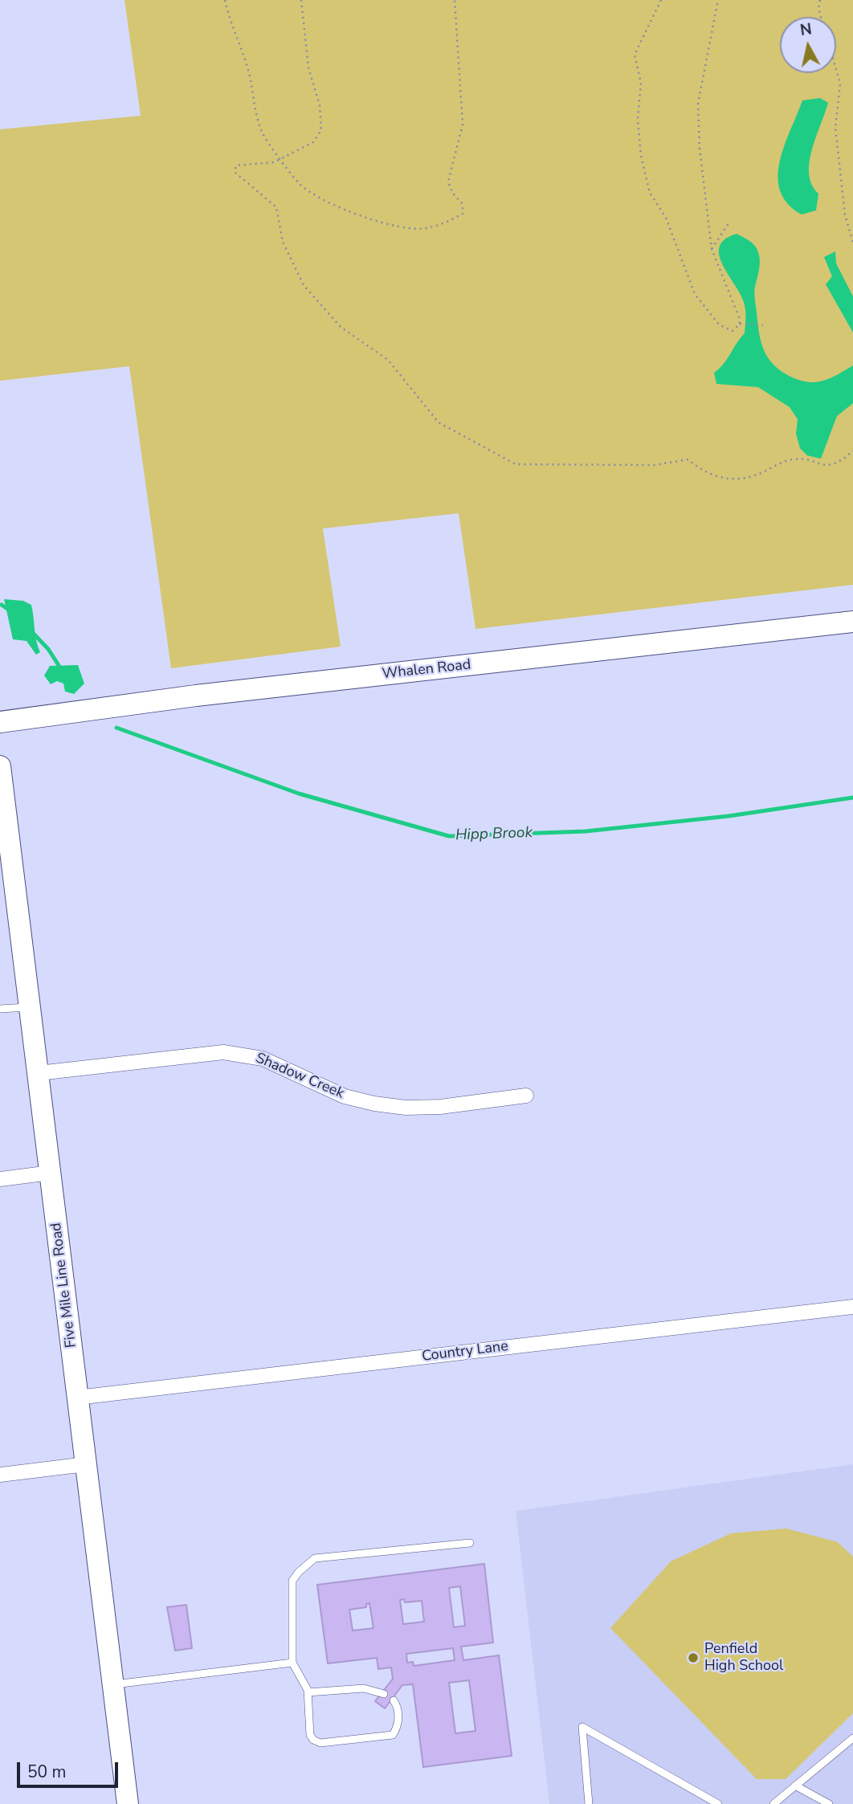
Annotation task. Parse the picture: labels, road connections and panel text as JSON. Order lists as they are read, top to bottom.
{
  "streets": {
    "main road": ["Whalen Road", "Five Mile Line Road"],
    "street": ["Shadow Creek", "Country Lane"]
  },
  "crossings": [
    ["Shadow Creek", "Five Mile Line Road"],
    ["Five Mile Line Road", "Country Lane"]
  ],
  "water": ["Hipp Brook"],
  "places": ["Penfield High School"],
  "scale_bar": "50 m",
  "north": "top"
}
